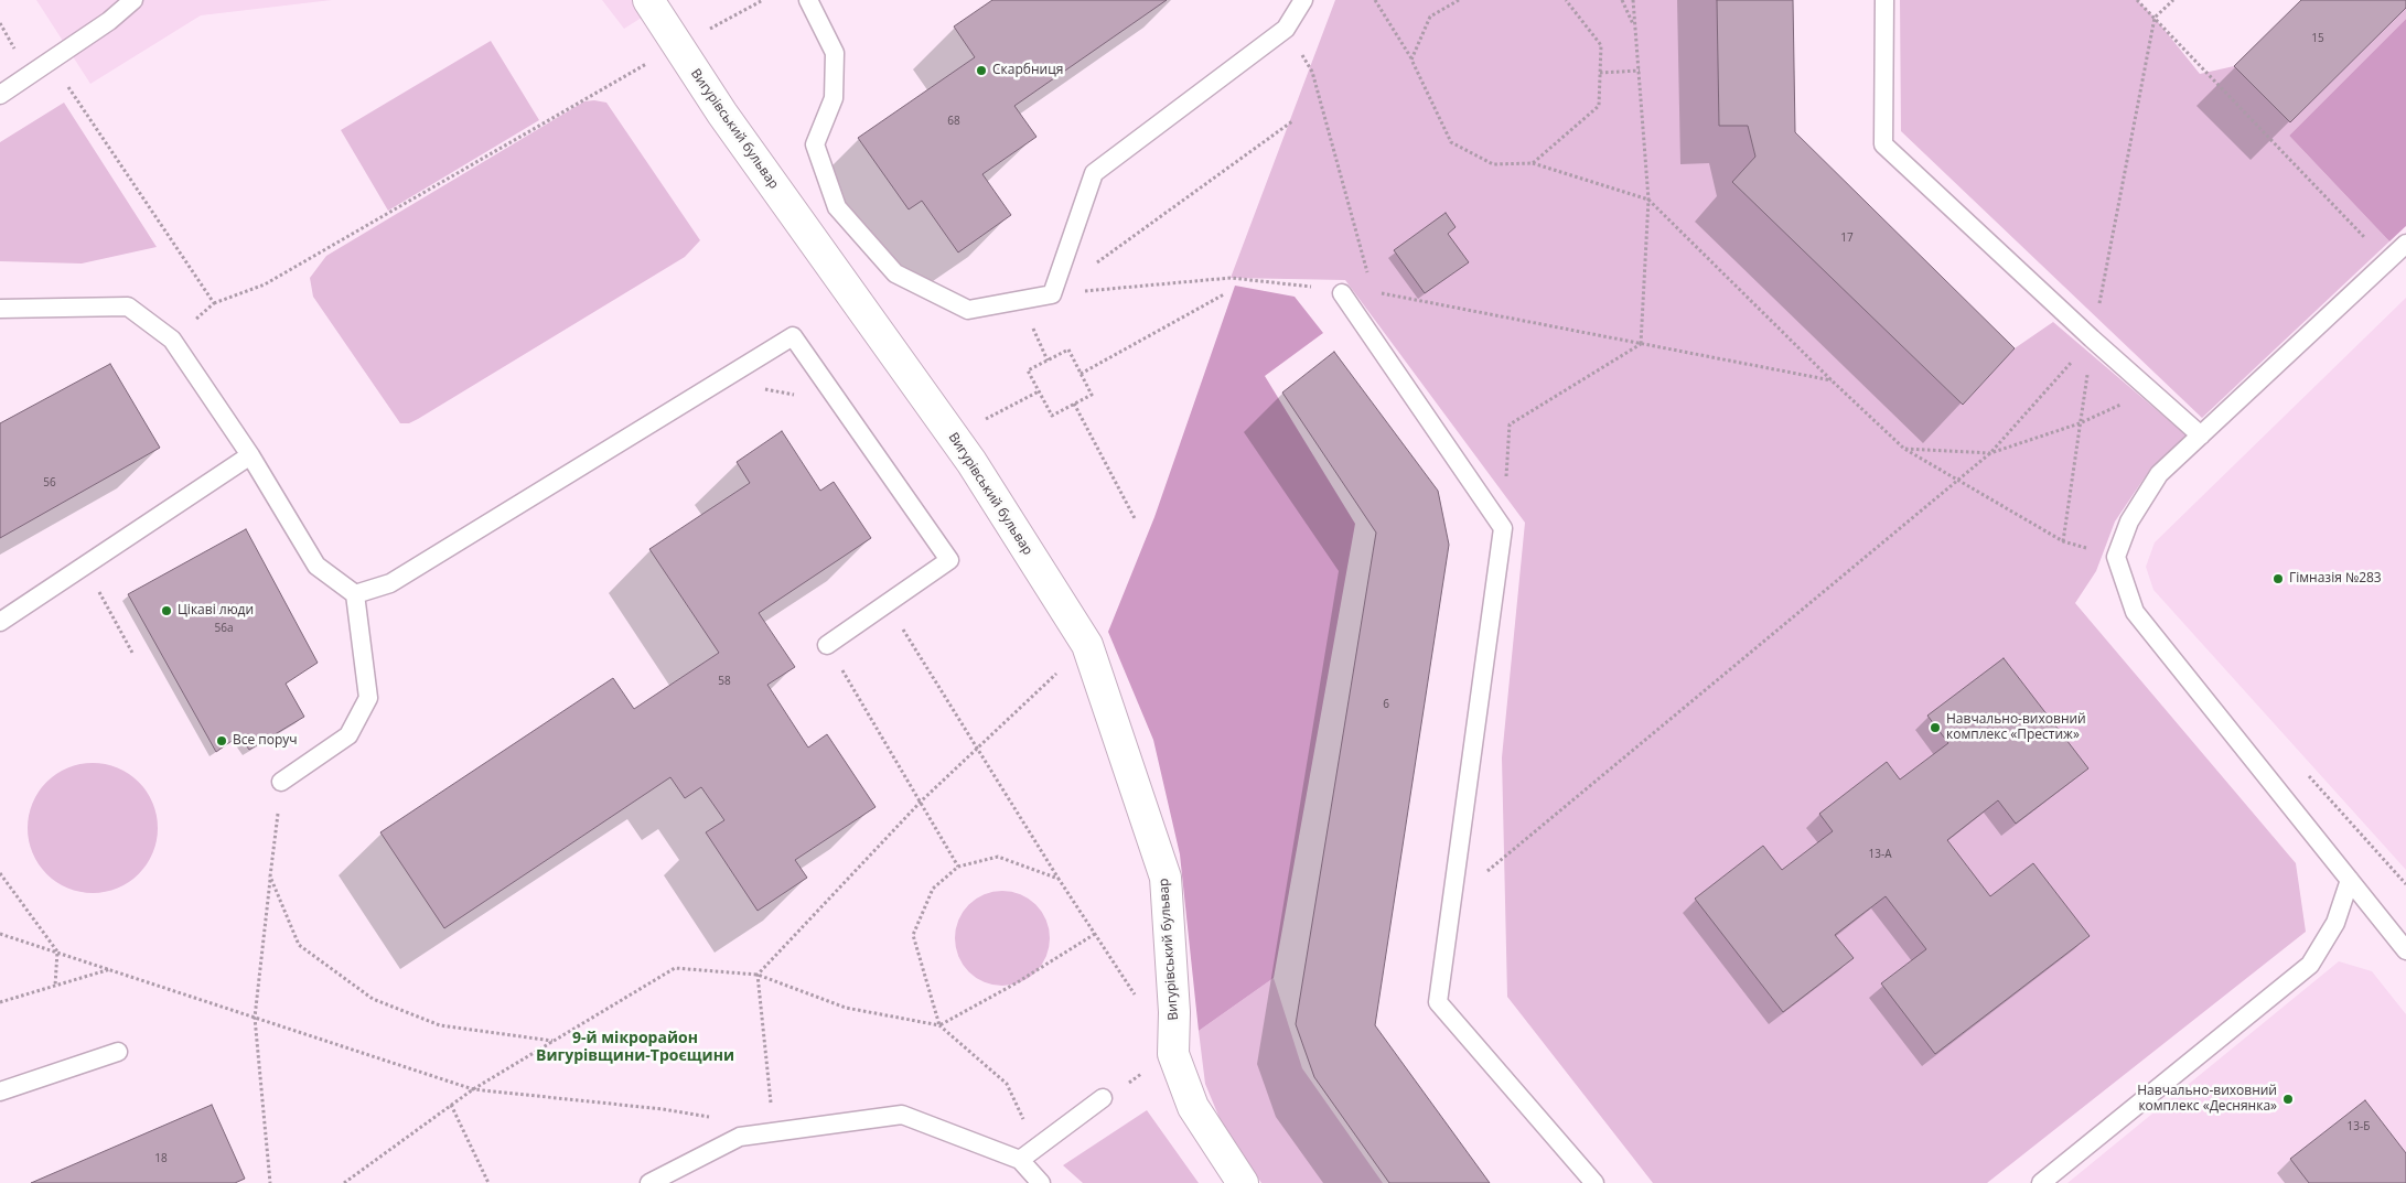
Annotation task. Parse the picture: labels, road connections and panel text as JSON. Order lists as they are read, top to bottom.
{
  "streets": {
    "street": ["Вигурівський бульвар"]
  },
  "districts": ["9-й мікрорайон Вигурівщини-Троєщини"],
  "places": [
    "Скарбниця",
    "Гімназія №283",
    "Цікаві люди",
    "Навчально-виховний комплекс «Престиж»",
    "Все поруч",
    "Навчально-виховний комплекс «Деснянка»"
  ],
  "house_numbers": [
    "15",
    "68",
    "17",
    "56",
    "56а",
    "58",
    "6",
    "13-А",
    "13-Б",
    "18"
  ]
}
